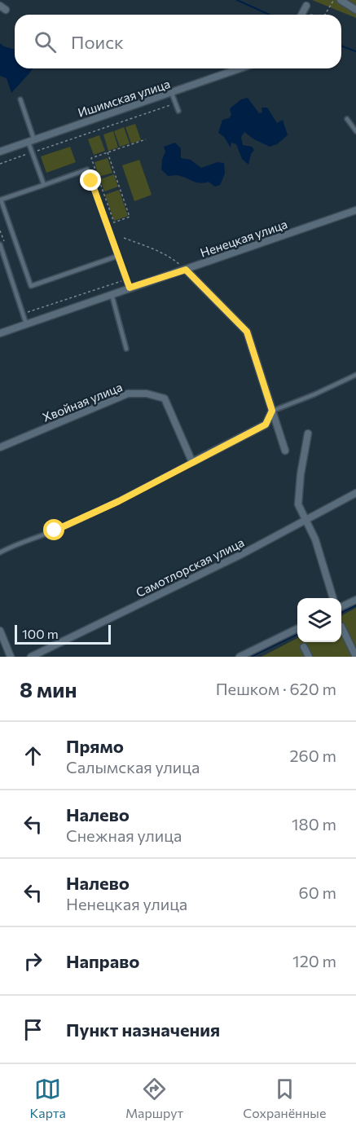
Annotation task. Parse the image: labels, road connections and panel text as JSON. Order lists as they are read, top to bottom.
{
  "streets": {
    "street": [
      "Ишимская улица",
      "Ненецкая улица",
      "Хвойная улица",
      "Самотлорская улица"
    ]
  },
  "scale_bar": "100 m",
  "page": {
    "search": "Поиск",
    "scale": "100 m",
    "heading": ["8 мин", "Пешком · 620 m"],
    "list": [
      ["Прямо", "Салымская улица", "260 m"],
      ["Налево", "Снежная улица", "180 m"],
      ["Налево", "Ненецкая улица", "60 m"],
      ["Направо", "120 m"],
      "Пункт назначения"
    ],
    "nav": ["Карта", "Маршрут", "Сохранённые"]
  }
}
